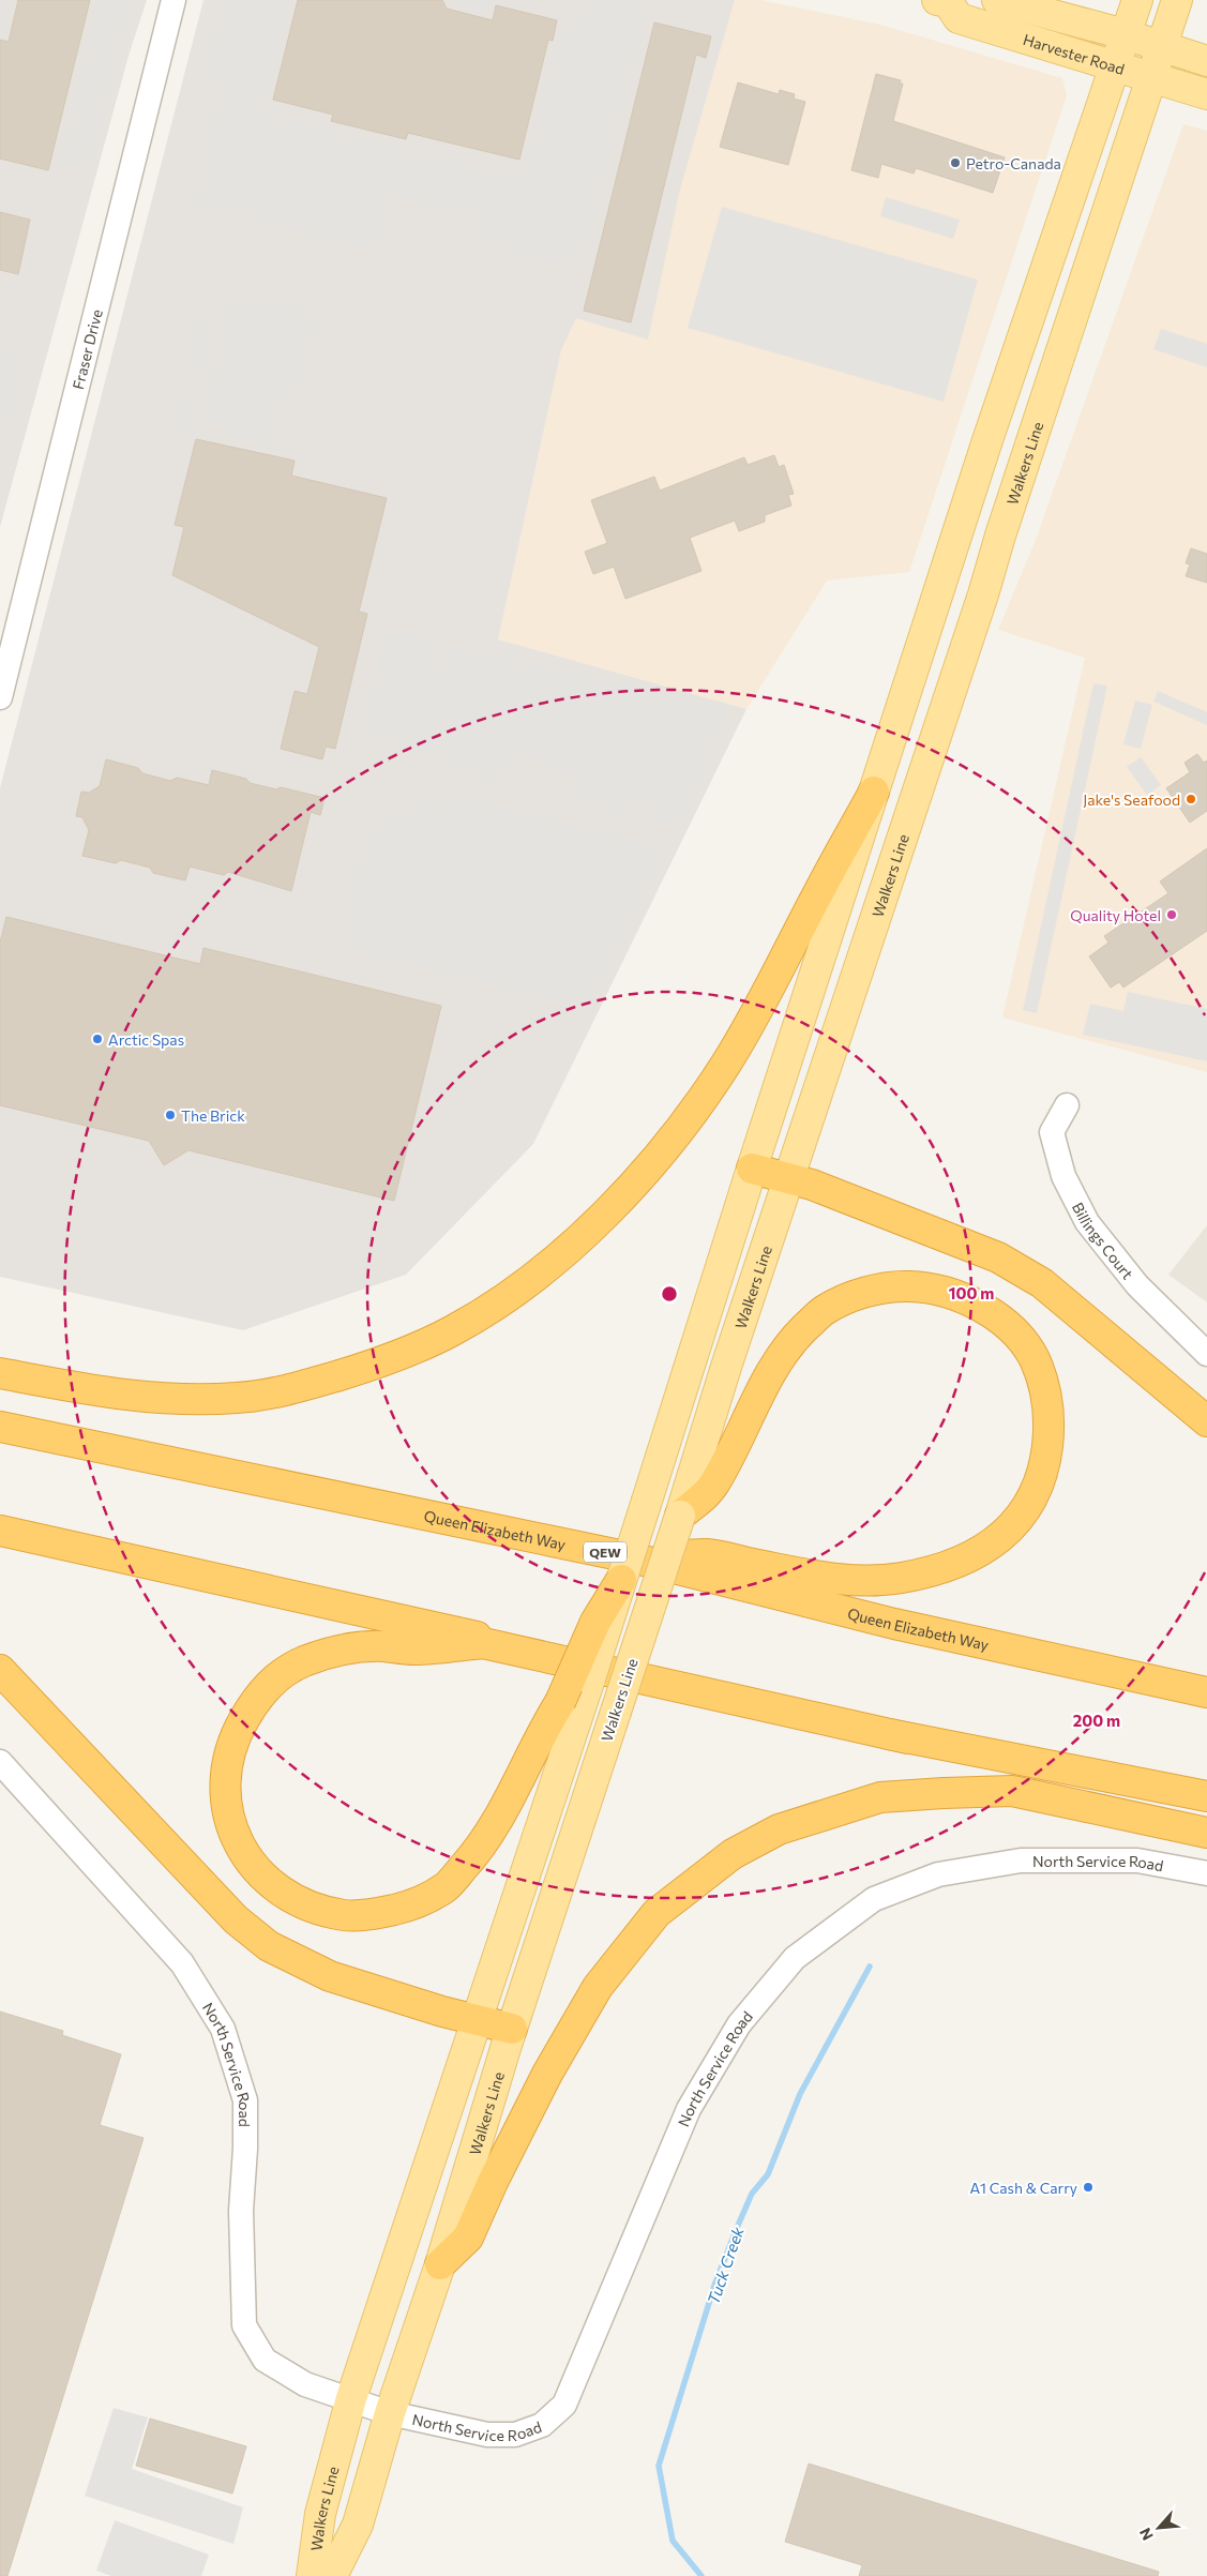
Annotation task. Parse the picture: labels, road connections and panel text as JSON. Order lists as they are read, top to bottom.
{
  "streets": {
    "highway": ["Queen Elizabeth Way", "QEW"],
    "main road": ["Harvester Road", "Walkers Line"],
    "street": ["Fraser Drive", "Billings Court", "North Service Road"]
  },
  "crossings": [
    ["Harvester Road", "Walkers Line"],
    ["Walkers Line", "Queen Elizabeth Way"],
    ["Walkers Line", "North Service Road"]
  ],
  "water": ["Tuck Creek"],
  "places": [
    "Petro-Canada",
    "Jake's Seafood",
    "Quality Hotel",
    "Arctic Spas",
    "The Brick",
    "A1 Cash & Carry"
  ],
  "north": "bottom left",
  "rings": ["100 m", "200 m"]
}
